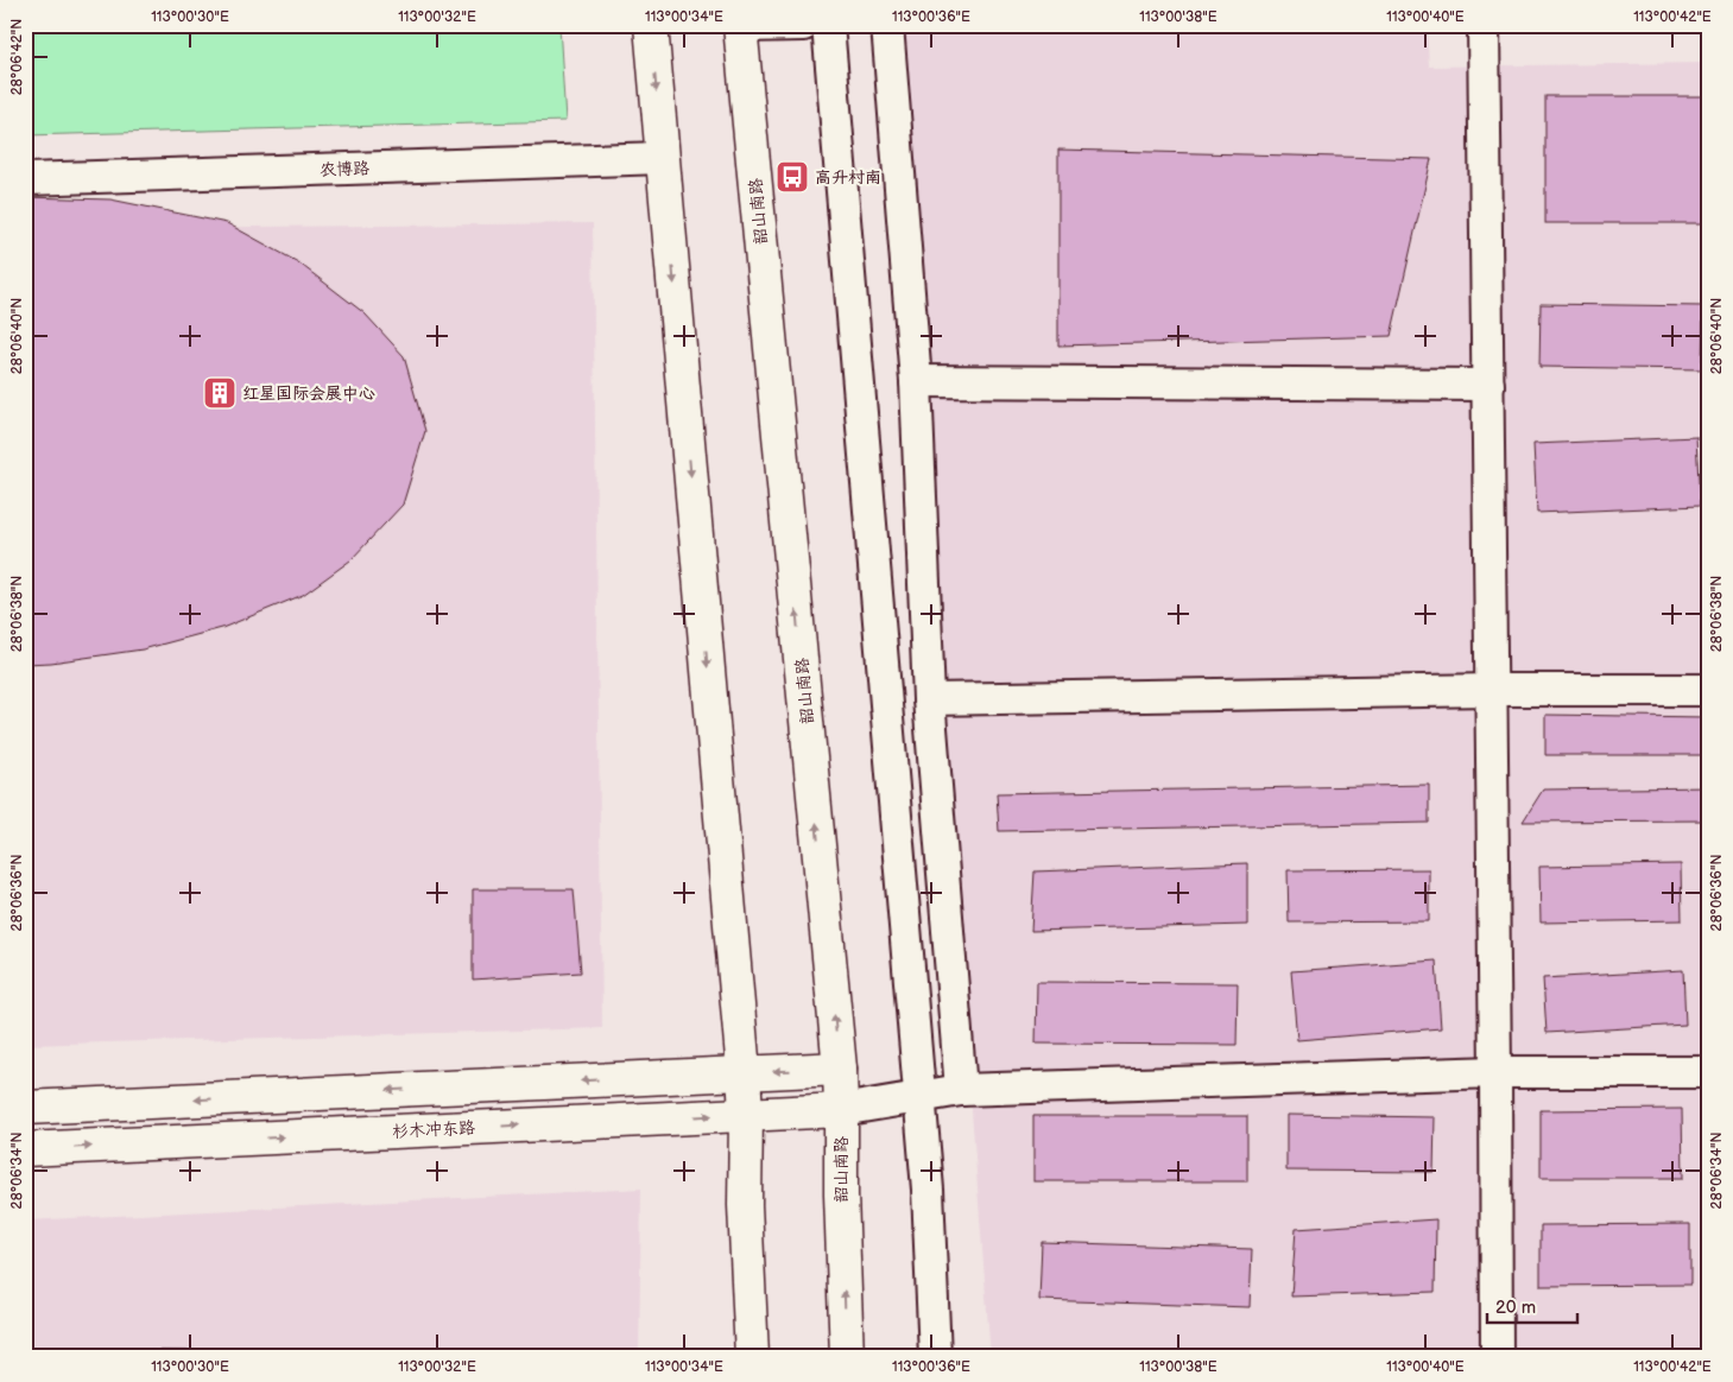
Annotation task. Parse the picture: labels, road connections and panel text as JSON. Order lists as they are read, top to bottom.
{
  "streets": {
    "main road": ["韶山南路", "杉木冲东路"],
    "street": ["农博路"]
  },
  "crossings": [
    ["韶山南路", "杉木冲东路"]
  ],
  "places": {
    "bus stop": ["高升村南"],
    "building": ["红星国际会展中心"]
  },
  "scale_bar": "20 m",
  "coordinates": [
    "113°00'30\"E",
    "113°00'32\"E",
    "113°00'34\"E",
    "113°00'36\"E",
    "113°00'38\"E",
    "113°00'40\"E",
    "113°00'42\"E",
    "28°06'42\"N",
    "28°06'40\"N",
    "28°06'38\"N",
    "28°06'36\"N",
    "28°06'34\"N"
  ]
}
